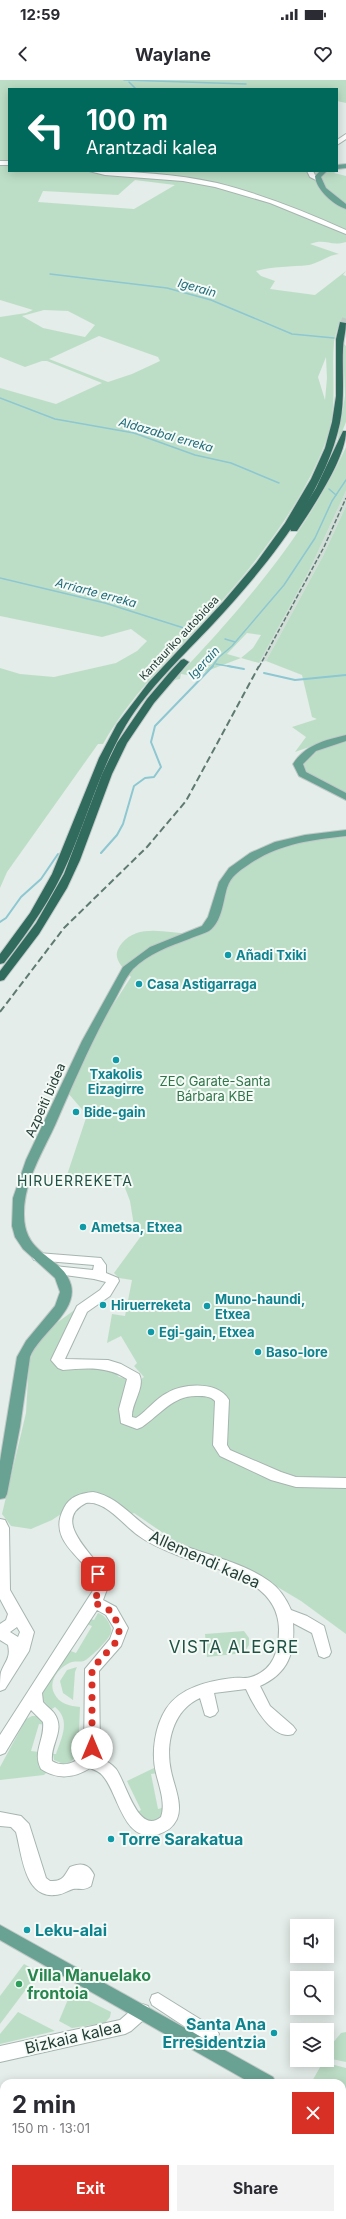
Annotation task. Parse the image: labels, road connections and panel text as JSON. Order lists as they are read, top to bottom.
{
  "streets": {
    "highway": ["Kantauriko autobidea"],
    "main road": ["Azpeiti bidea"],
    "street": ["Allemendi kalea", "Bizkaia kalea"]
  },
  "districts": ["HIRUERREKETA", "VISTA ALEGRE"],
  "water": ["Igerain", "Aldazabal erreka", "Arriarte erreka"],
  "parks": ["ZEC Garate-Santa Bárbara KBE"],
  "places": [
    "Añadi Txiki",
    "Casa Astigarraga",
    "Txakolis Eizagirre",
    "Bide-gain",
    "Ametsa, Etxea",
    "Hiruerreketa",
    "Muno-haundi, Etxea",
    "Egi-gain, Etxea",
    "Baso-lore",
    "Torre Sarakatua",
    "Leku-alai",
    "Villa Manuelako frontoia",
    "Santa Ana Erresidentzia"
  ],
  "page": {
    "status": "12:59",
    "header": "Waylane",
    "turn": ["100 m", "Arantzadi kalea"],
    "heading": ["2 min", "150 m · 13:01"],
    "buttons": ["Exit", "Share"]
  }
}
